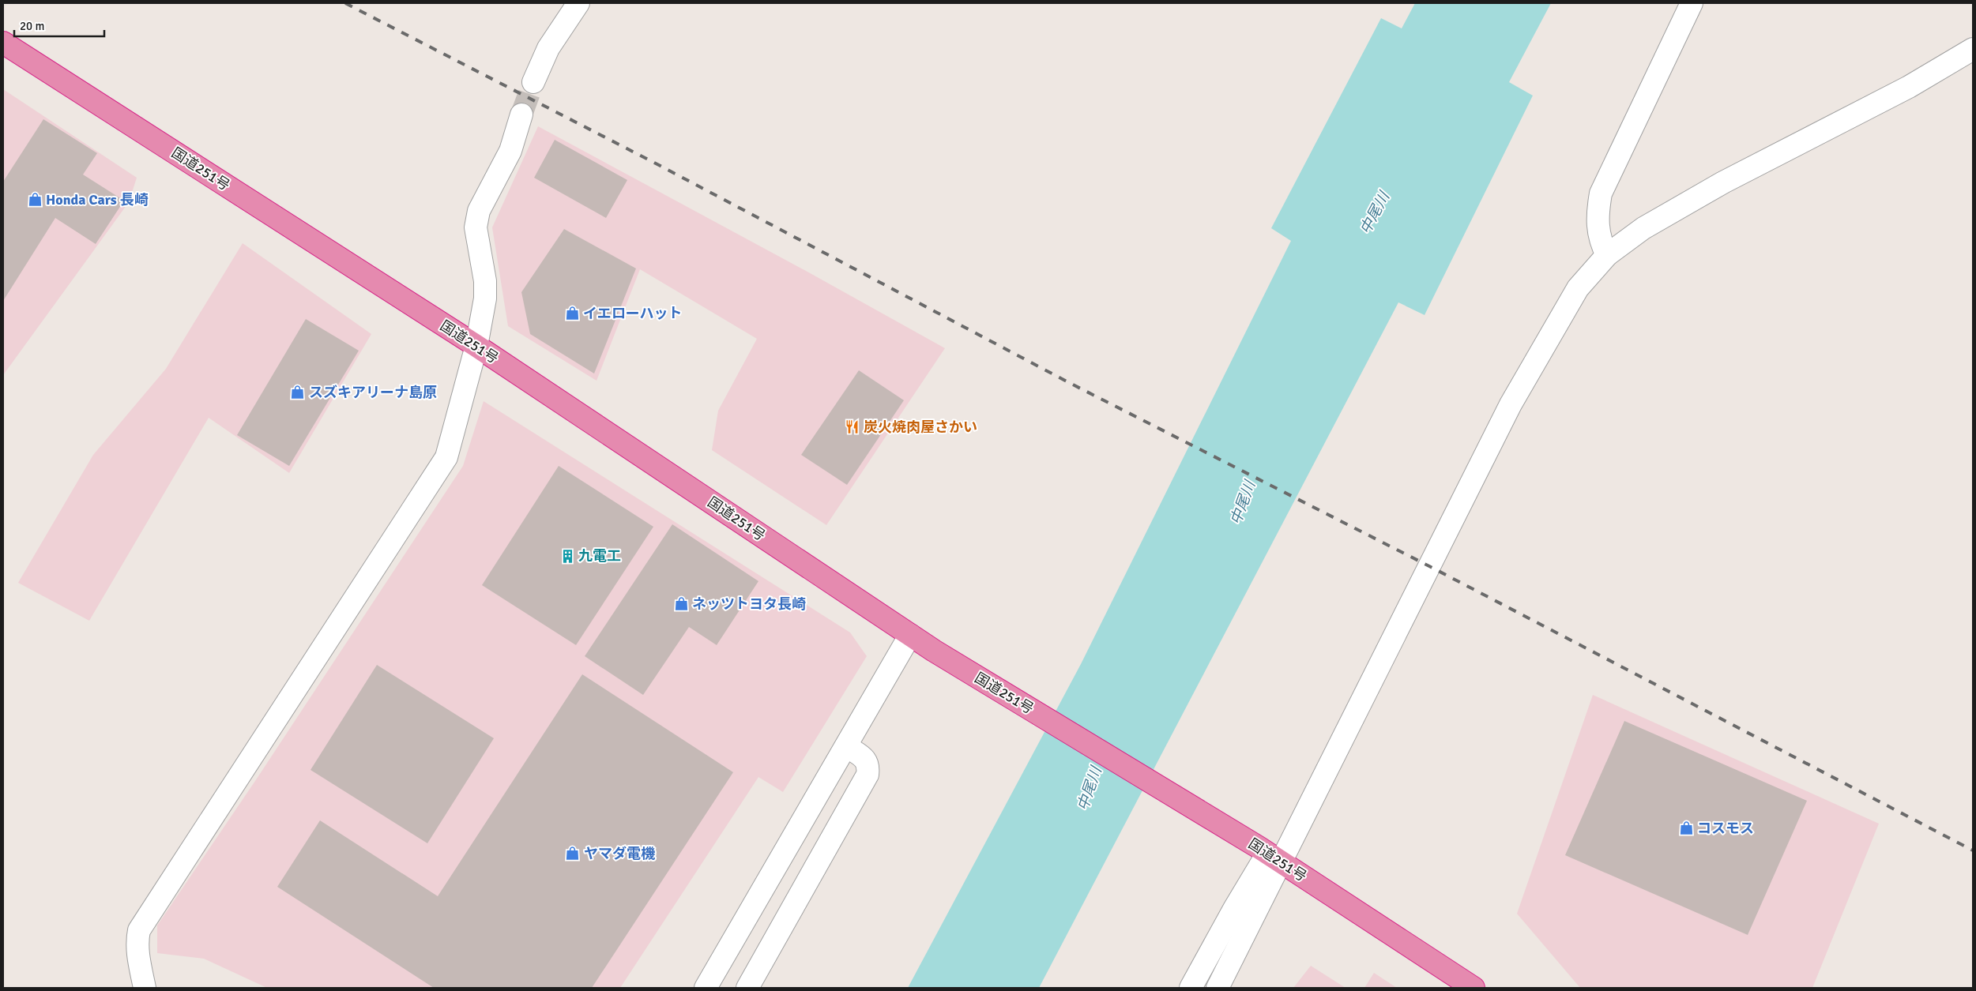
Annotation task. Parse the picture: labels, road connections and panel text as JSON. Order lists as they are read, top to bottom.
{
  "streets": {
    "highway": ["国道251号"]
  },
  "water": ["中尾川"],
  "places": {
    "shop": [
      "Honda Cars 長崎",
      "イエローハット",
      "スズキアリーナ島原",
      "ネッツトヨタ長崎",
      "コスモス",
      "ヤマダ電機"
    ],
    "restaurant": ["炭火焼肉屋さかい"],
    "building": ["九電工"]
  },
  "scale_bar": "20 m"
}
